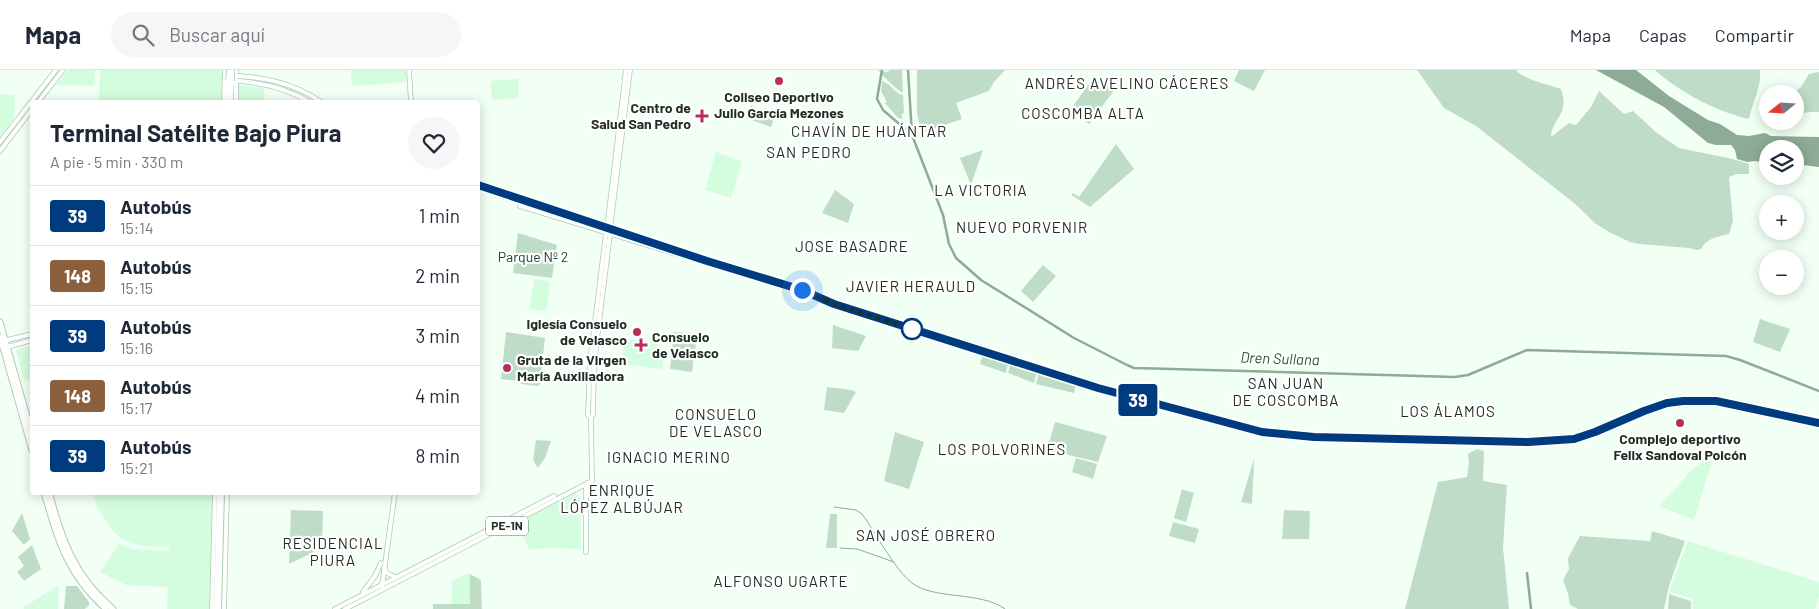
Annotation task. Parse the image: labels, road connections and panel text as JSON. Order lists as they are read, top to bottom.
{
  "streets": {
    "main road": ["PE-1N"]
  },
  "districts": [
    "ANDRÉS AVELINO CÁCERES",
    "COSCOMBA ALTA",
    "CHAVÍN DE HUÁNTAR",
    "SAN PEDRO",
    "LA VICTORIA",
    "NUEVO PORVENIR",
    "JOSE BASADRE",
    "JAVIER HERAULD",
    "SAN JUAN DE COSCOMBA",
    "LOS ÁLAMOS",
    "CONSUELO DE VELASCO",
    "LOS POLVORINES",
    "IGNACIO MERINO",
    "ENRIQUE LÓPEZ ALBÚJAR",
    "SAN JOSÉ OBRERO",
    "RESIDENCIAL PIURA",
    "ALFONSO UGARTE"
  ],
  "water": ["Dren Sullana"],
  "parks": ["Parque Nº 2"],
  "places": {
    "other": [
      "Coliseo Deportivo Julio García Mezones",
      "Iglesía Consuelo de Velasco",
      "Gruta de la Virgen María Auxiliadora",
      "Complejo deportivo Felix Sandoval Poicón"
    ],
    "health": ["Centro de Salud San Pedro", "Consuelo de Velasco"]
  },
  "lines": ["bus line 39"],
  "north": "left",
  "page": {
    "header": "Mapa",
    "search": "Buscar aquí",
    "nav": ["Mapa", "Capas", "Compartir"],
    "on_map": "39",
    "map_buttons": ["+", "−"],
    "heading": ["Terminal Satélite Bajo Piura", "A pie · 5 min · 330 m"],
    "list": [
      {
        "mark": "39",
        "name": "Autobús",
        "note": "15:14",
        "value": "1 min"
      },
      {
        "mark": "148",
        "name": "Autobús",
        "note": "15:15",
        "value": "2 min"
      },
      {
        "mark": "39",
        "name": "Autobús",
        "note": "15:16",
        "value": "3 min"
      },
      {
        "mark": "148",
        "name": "Autobús",
        "note": "15:17",
        "value": "4 min"
      },
      {
        "mark": "39",
        "name": "Autobús",
        "note": "15:21",
        "value": "8 min"
      }
    ]
  }
}
